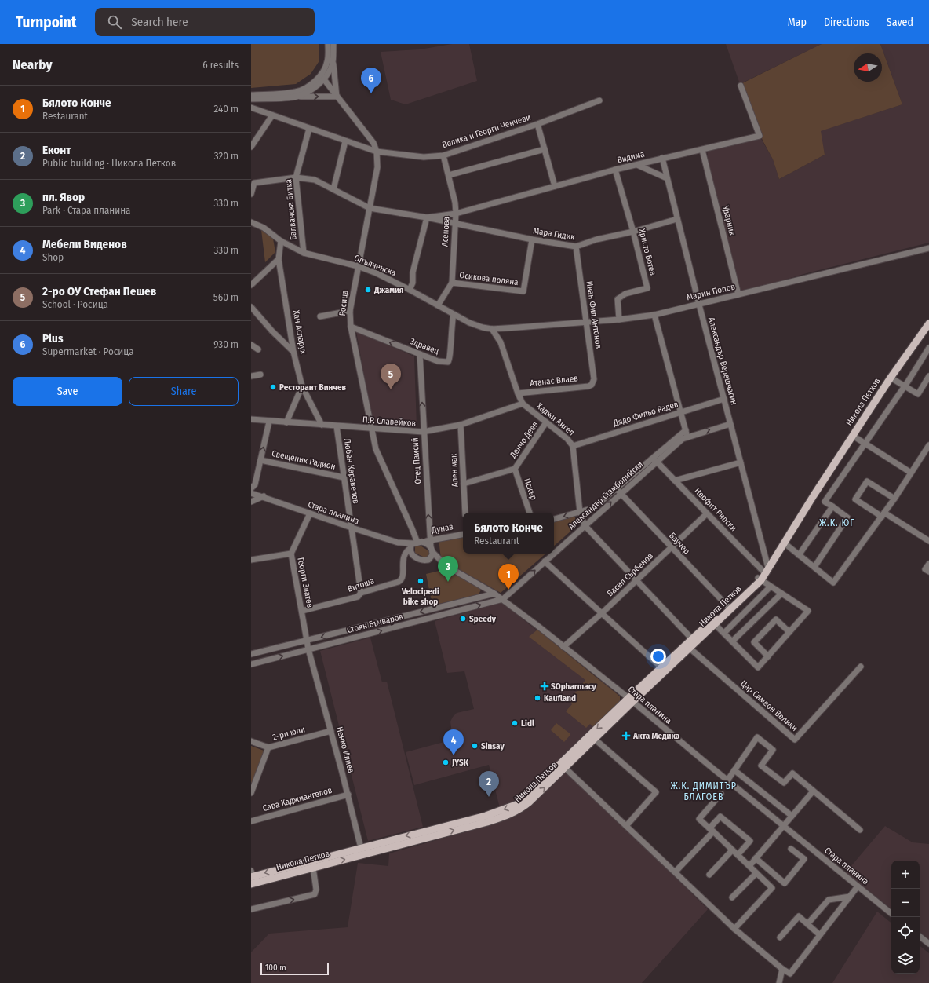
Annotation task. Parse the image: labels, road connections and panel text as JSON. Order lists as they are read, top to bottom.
{
  "streets": {
    "main road": ["Никола Петков"],
    "street": [
      "Велика и Георги Ченчеви",
      "Видима",
      "Балванска Битка",
      "Ударник",
      "Асенова",
      "Мара Гидик",
      "Христо Ботев",
      "Опълченска",
      "Осикова поляна",
      "Марин Попов",
      "Росица",
      "Иван Фил.Антонов",
      "Хан Аспарух",
      "Здравец",
      "Александър Верешчагин",
      "Атанас Влаев",
      "Дядо Фильо Радев",
      "Хаджи Ангел",
      "П.Р. Славейков",
      "Денчо Деев",
      "Свещеник Радион",
      "Отец Паисий",
      "Ален мак",
      "Любен Каравелов",
      "Искър",
      "Александър Стамболийски",
      "Неофит Рилски",
      "Стара планина",
      "Дунав",
      "Баучер",
      "Васил Сърбенов",
      "Георги Златев",
      "Витоша",
      "Стоян Бъчваров",
      "Цар Симеон Велики",
      "2-ри юли",
      "Ненко Илиев",
      "Сава Хаджиангелов"
    ]
  },
  "crossings": [
    ["Велика и Георги Ченчеви", "Балванска Битка"],
    ["Велика и Георги Ченчеви", "Асенова"],
    ["Велика и Георги Ченчеви", "Росица"],
    ["Видима", "Ударник"],
    ["Видима", "Асенова"],
    ["Видима", "Мара Гидик"],
    ["Видима", "Христо Ботев"],
    ["Видима", "Александър Верешчагин"],
    ["Балванска Битка", "Мара Гидик"],
    ["Балванска Битка", "Опълченска"],
    ["Ударник", "Марин Попов"],
    ["Асенова", "Мара Гидик"],
    ["Асенова", "Опълченска"],
    ["Асенова", "Осикова поляна"],
    ["Мара Гидик", "Христо Ботев"],
    ["Мара Гидик", "Осикова поляна"],
    ["Мара Гидик", "Росица"],
    ["Мара Гидик", "Иван Фил.Антонов"],
    ["Мара Гидик", "Александър Верешчагин"],
    ["Христо Ботев", "Марин Попов"],
    ["Опълченска", "Марин Попов"],
    ["Опълченска", "Росица"],
    ["Опълченска", "Хан Аспарух"],
    ["Опълченска", "Здравец"],
    ["Опълченска", "Хаджи Ангел"],
    ["Марин Попов", "Иван Фил.Антонов"],
    ["Марин Попов", "Александър Верешчагин"],
    ["Марин Попов", "Хаджи Ангел"],
    ["Росица", "Здравец"],
    ["Росица", "П.Р. Славейков"],
    ["Росица", "Отец Паисий"],
    ["Росица", "Стара планина"],
    ["Росица", "Дунав"],
    ["Иван Фил.Антонов", "Атанас Влаев"],
    ["Хан Аспарух", "П.Р. Славейков"],
    ["Здравец", "Отец Паисий"],
    ["Александър Верешчагин", "Никола Петков"],
    ["Александър Верешчагин", "Дядо Фильо Радев"],
    ["Александър Верешчагин", "Александър Стамболийски"],
    ["Александър Верешчагин", "Неофит Рилски"],
    ["Атанас Влаев", "Хаджи Ангел"],
    ["Никола Петков", "Неофит Рилски"],
    ["Никола Петков", "Стара планина"],
    ["Никола Петков", "Баучер"],
    ["Никола Петков", "Цар Симеон Велики"],
    ["Никола Петков", "Ненко Илиев"],
    ["Дядо Фильо Радев", "Хаджи Ангел"],
    ["Хаджи Ангел", "П.Р. Славейков"],
    ["Хаджи Ангел", "Денчо Деев"],
    ["Хаджи Ангел", "Александър Стамболийски"],
    ["П.Р. Славейков", "Отец Паисий"],
    ["П.Р. Славейков", "Ален мак"],
    ["П.Р. Славейков", "Любен Каравелов"],
    ["Денчо Деев", "Ален мак"],
    ["Денчо Деев", "Искър"],
    ["Свещеник Радион", "Любен Каравелов"],
    ["Отец Паисий", "Стара планина"],
    ["Отец Паисий", "Дунав"],
    ["Любен Каравелов", "Стара планина"],
    ["Любен Каравелов", "Витоша"],
    ["Александър Стамболийски", "Неофит Рилски"],
    ["Александър Стамболийски", "Стара планина"],
    ["Александър Стамболийски", "Баучер"],
    ["Александър Стамболийски", "Стоян Бъчваров"],
    ["Неофит Рилски", "Васил Сърбенов"],
    ["Стара планина", "Дунав"],
    ["Стара планина", "Васил Сърбенов"],
    ["Стара планина", "Георги Златев"],
    ["Стара планина", "Стоян Бъчваров"],
    ["Баучер", "Васил Сърбенов"],
    ["Георги Златев", "Витоша"],
    ["Георги Златев", "Стоян Бъчваров"],
    ["Георги Златев", "Ненко Илиев"],
    ["Стоян Бъчваров", "Ненко Илиев"],
    ["2-ри юли", "Ненко Илиев"],
    ["Ненко Илиев", "Сава Хаджиангелов"]
  ],
  "one_way": ["Здравец", "Отец Паисий"],
  "districts": ["Ж.К. ЮГ", "Ж.К. ДИМИТЪР БЛАГОЕВ"],
  "places": {
    "other": [
      "Джамия",
      "Ресторант Винчев",
      "Velocipedi bike shop",
      "Speedy",
      "Kaufland",
      "Lidl",
      "Sinsay",
      "JYSK"
    ],
    "health": ["SOpharmacy", "Акта Медика"]
  },
  "scale_bar": "100 m",
  "north": "left",
  "page": {
    "header": "Turnpoint",
    "search": "Search here",
    "nav": ["Map", "Directions", "Saved"],
    "heading": ["Nearby", "6 results"],
    "pins": [
      "6",
      "5",
      "3",
      "1",
      "4",
      "2"
    ],
    "list": [
      {
        "mark": "1",
        "name": "Бялото Конче",
        "note": "Restaurant",
        "value": "240 m"
      },
      {
        "mark": "2",
        "name": "Еконт",
        "note": "Public building · Никола Петков",
        "value": "320 m"
      },
      {
        "mark": "3",
        "name": "пл. Явор",
        "note": "Park · Стара планина",
        "value": "330 m"
      },
      {
        "mark": "4",
        "name": "Мебели Виденов",
        "note": "Shop",
        "value": "330 m"
      },
      {
        "mark": "5",
        "name": "2-ро ОУ Стефан Пешев",
        "note": "School · Росица",
        "value": "560 m"
      },
      {
        "mark": "6",
        "name": "Plus",
        "note": "Supermarket · Росица",
        "value": "930 m"
      }
    ],
    "buttons": ["Save", "Share"],
    "popup": ["Бялото Конче", "Restaurant"],
    "map_buttons": ["+", "−"],
    "scale": "100 m"
  }
}
